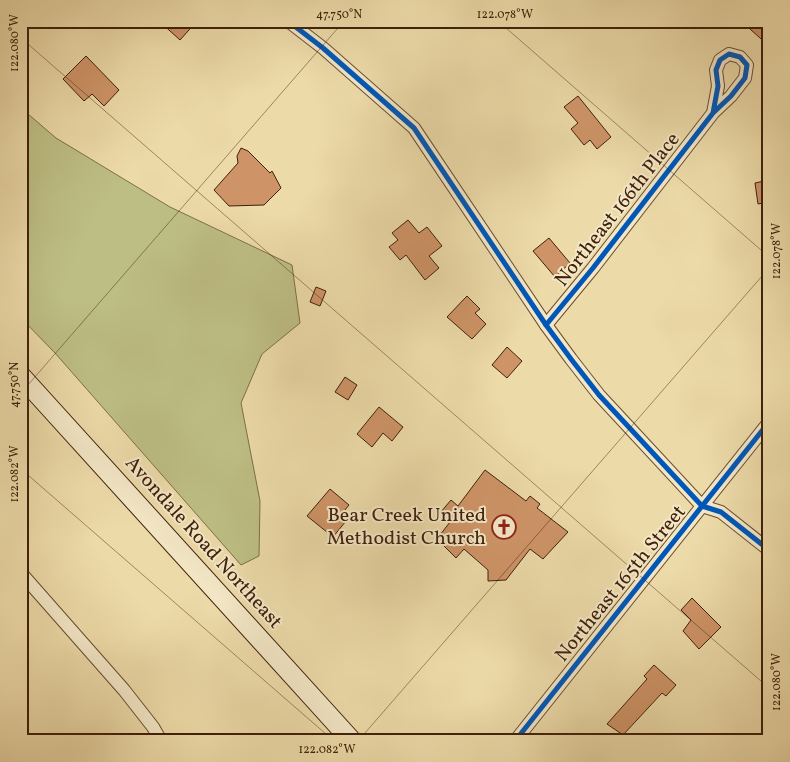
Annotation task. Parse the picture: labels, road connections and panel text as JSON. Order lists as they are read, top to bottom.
{
  "streets": {
    "main road": ["Avondale Road Northeast"],
    "street": ["Northeast 166th Place", "Northeast 165th Street"]
  },
  "places": {
    "church": ["Bear Creek United Methodist Church"]
  },
  "coordinates": [
    "47.750°N",
    "122.078°W",
    "122.080°W",
    "122.082°W"
  ]
}
